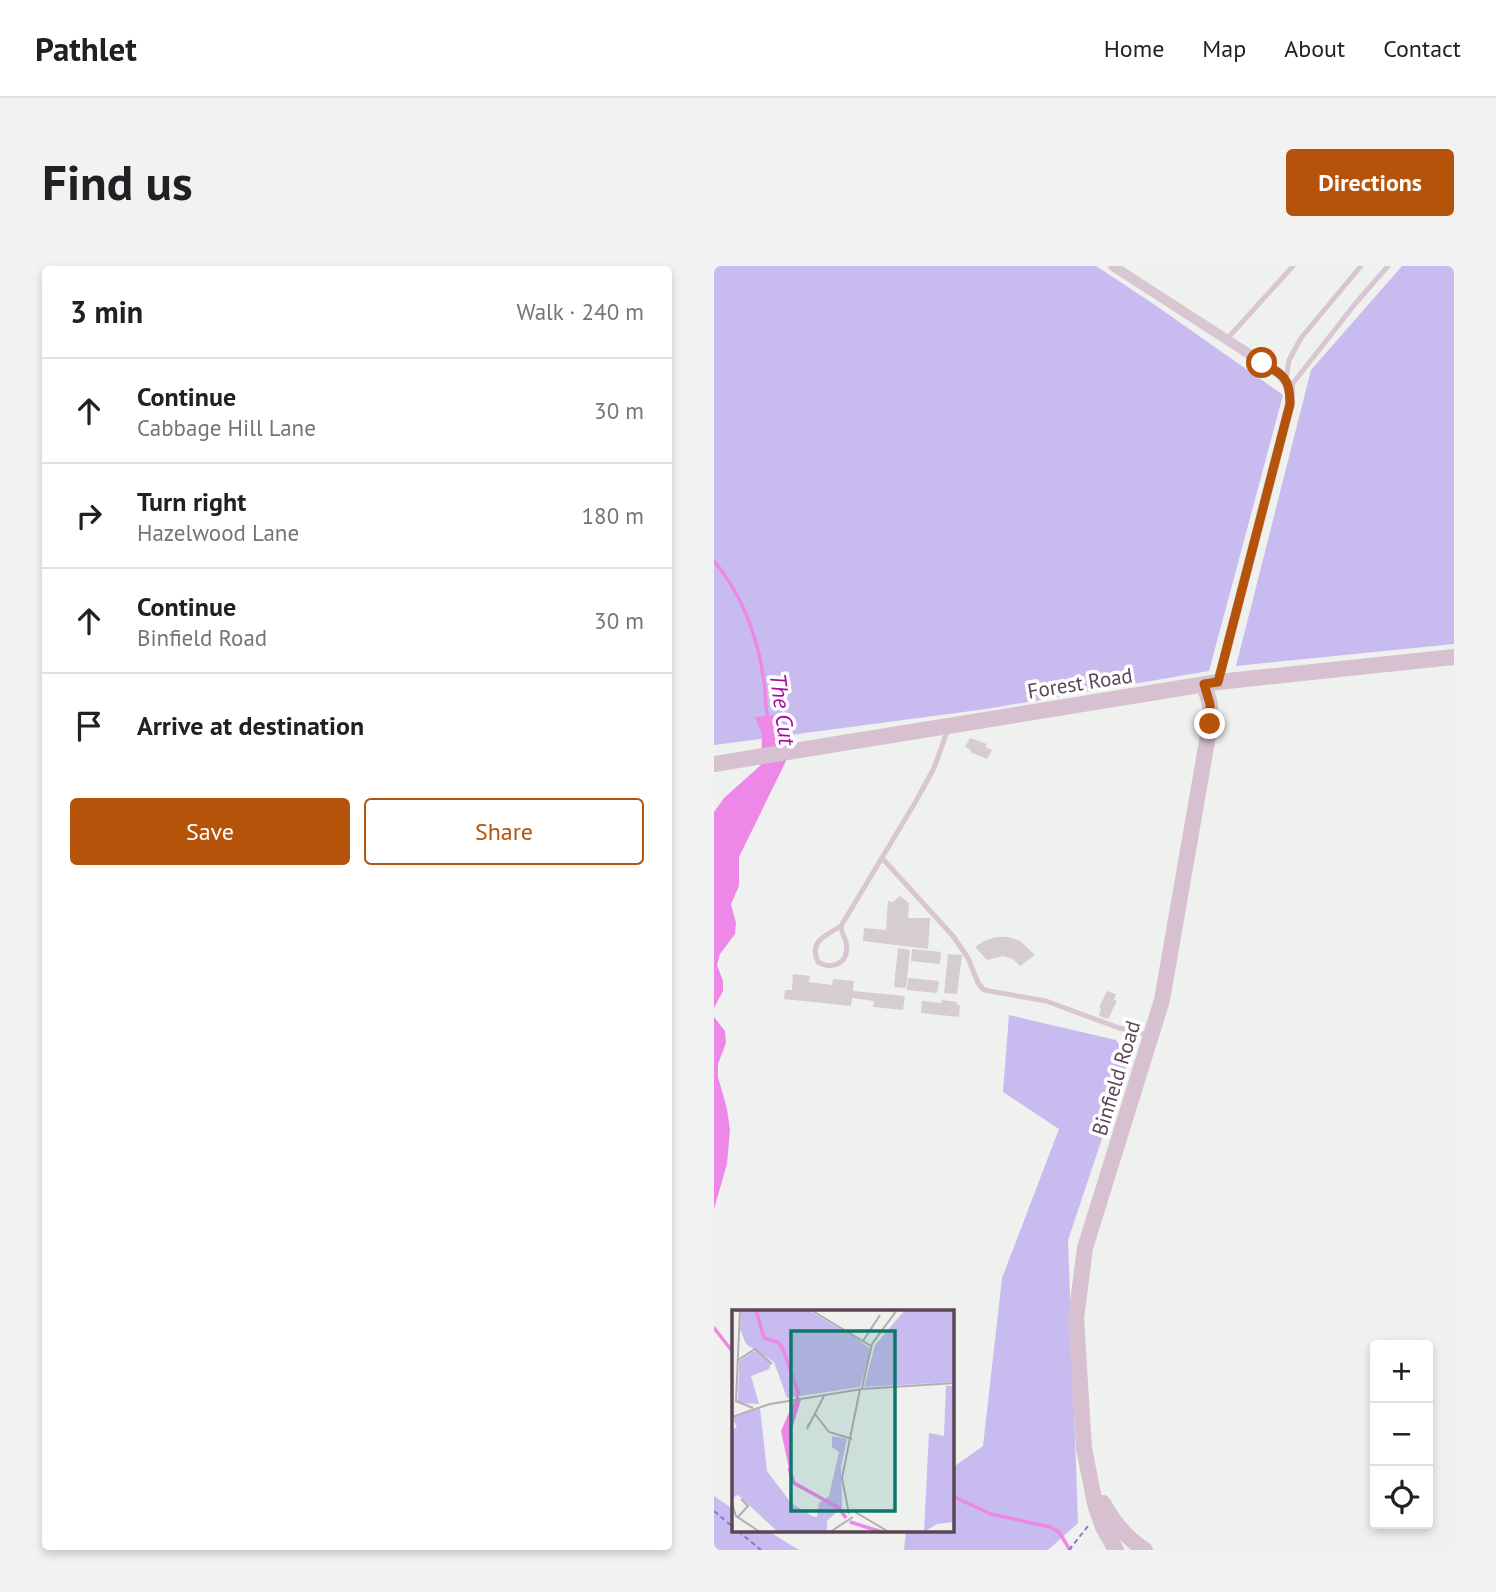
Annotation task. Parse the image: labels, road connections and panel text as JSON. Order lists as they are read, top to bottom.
{
  "streets": {
    "main road": ["Forest Road", "Binfield Road"]
  },
  "crossings": [
    ["Forest Road", "Binfield Road"]
  ],
  "water": ["The Cut"],
  "page": {
    "header": "Pathlet",
    "nav": [
      "Home",
      "Map",
      "About",
      "Contact"
    ],
    "buttons": [
      "Directions",
      ["Save", "Share"]
    ],
    "title": "Find us",
    "heading": ["3 min", "Walk · 240 m"],
    "list": [
      ["Continue", "Cabbage Hill Lane", "30 m"],
      ["Turn right", "Hazelwood Lane", "180 m"],
      ["Continue", "Binfield Road", "30 m"],
      "Arrive at destination"
    ],
    "map_buttons": ["+", "−"]
  }
}
